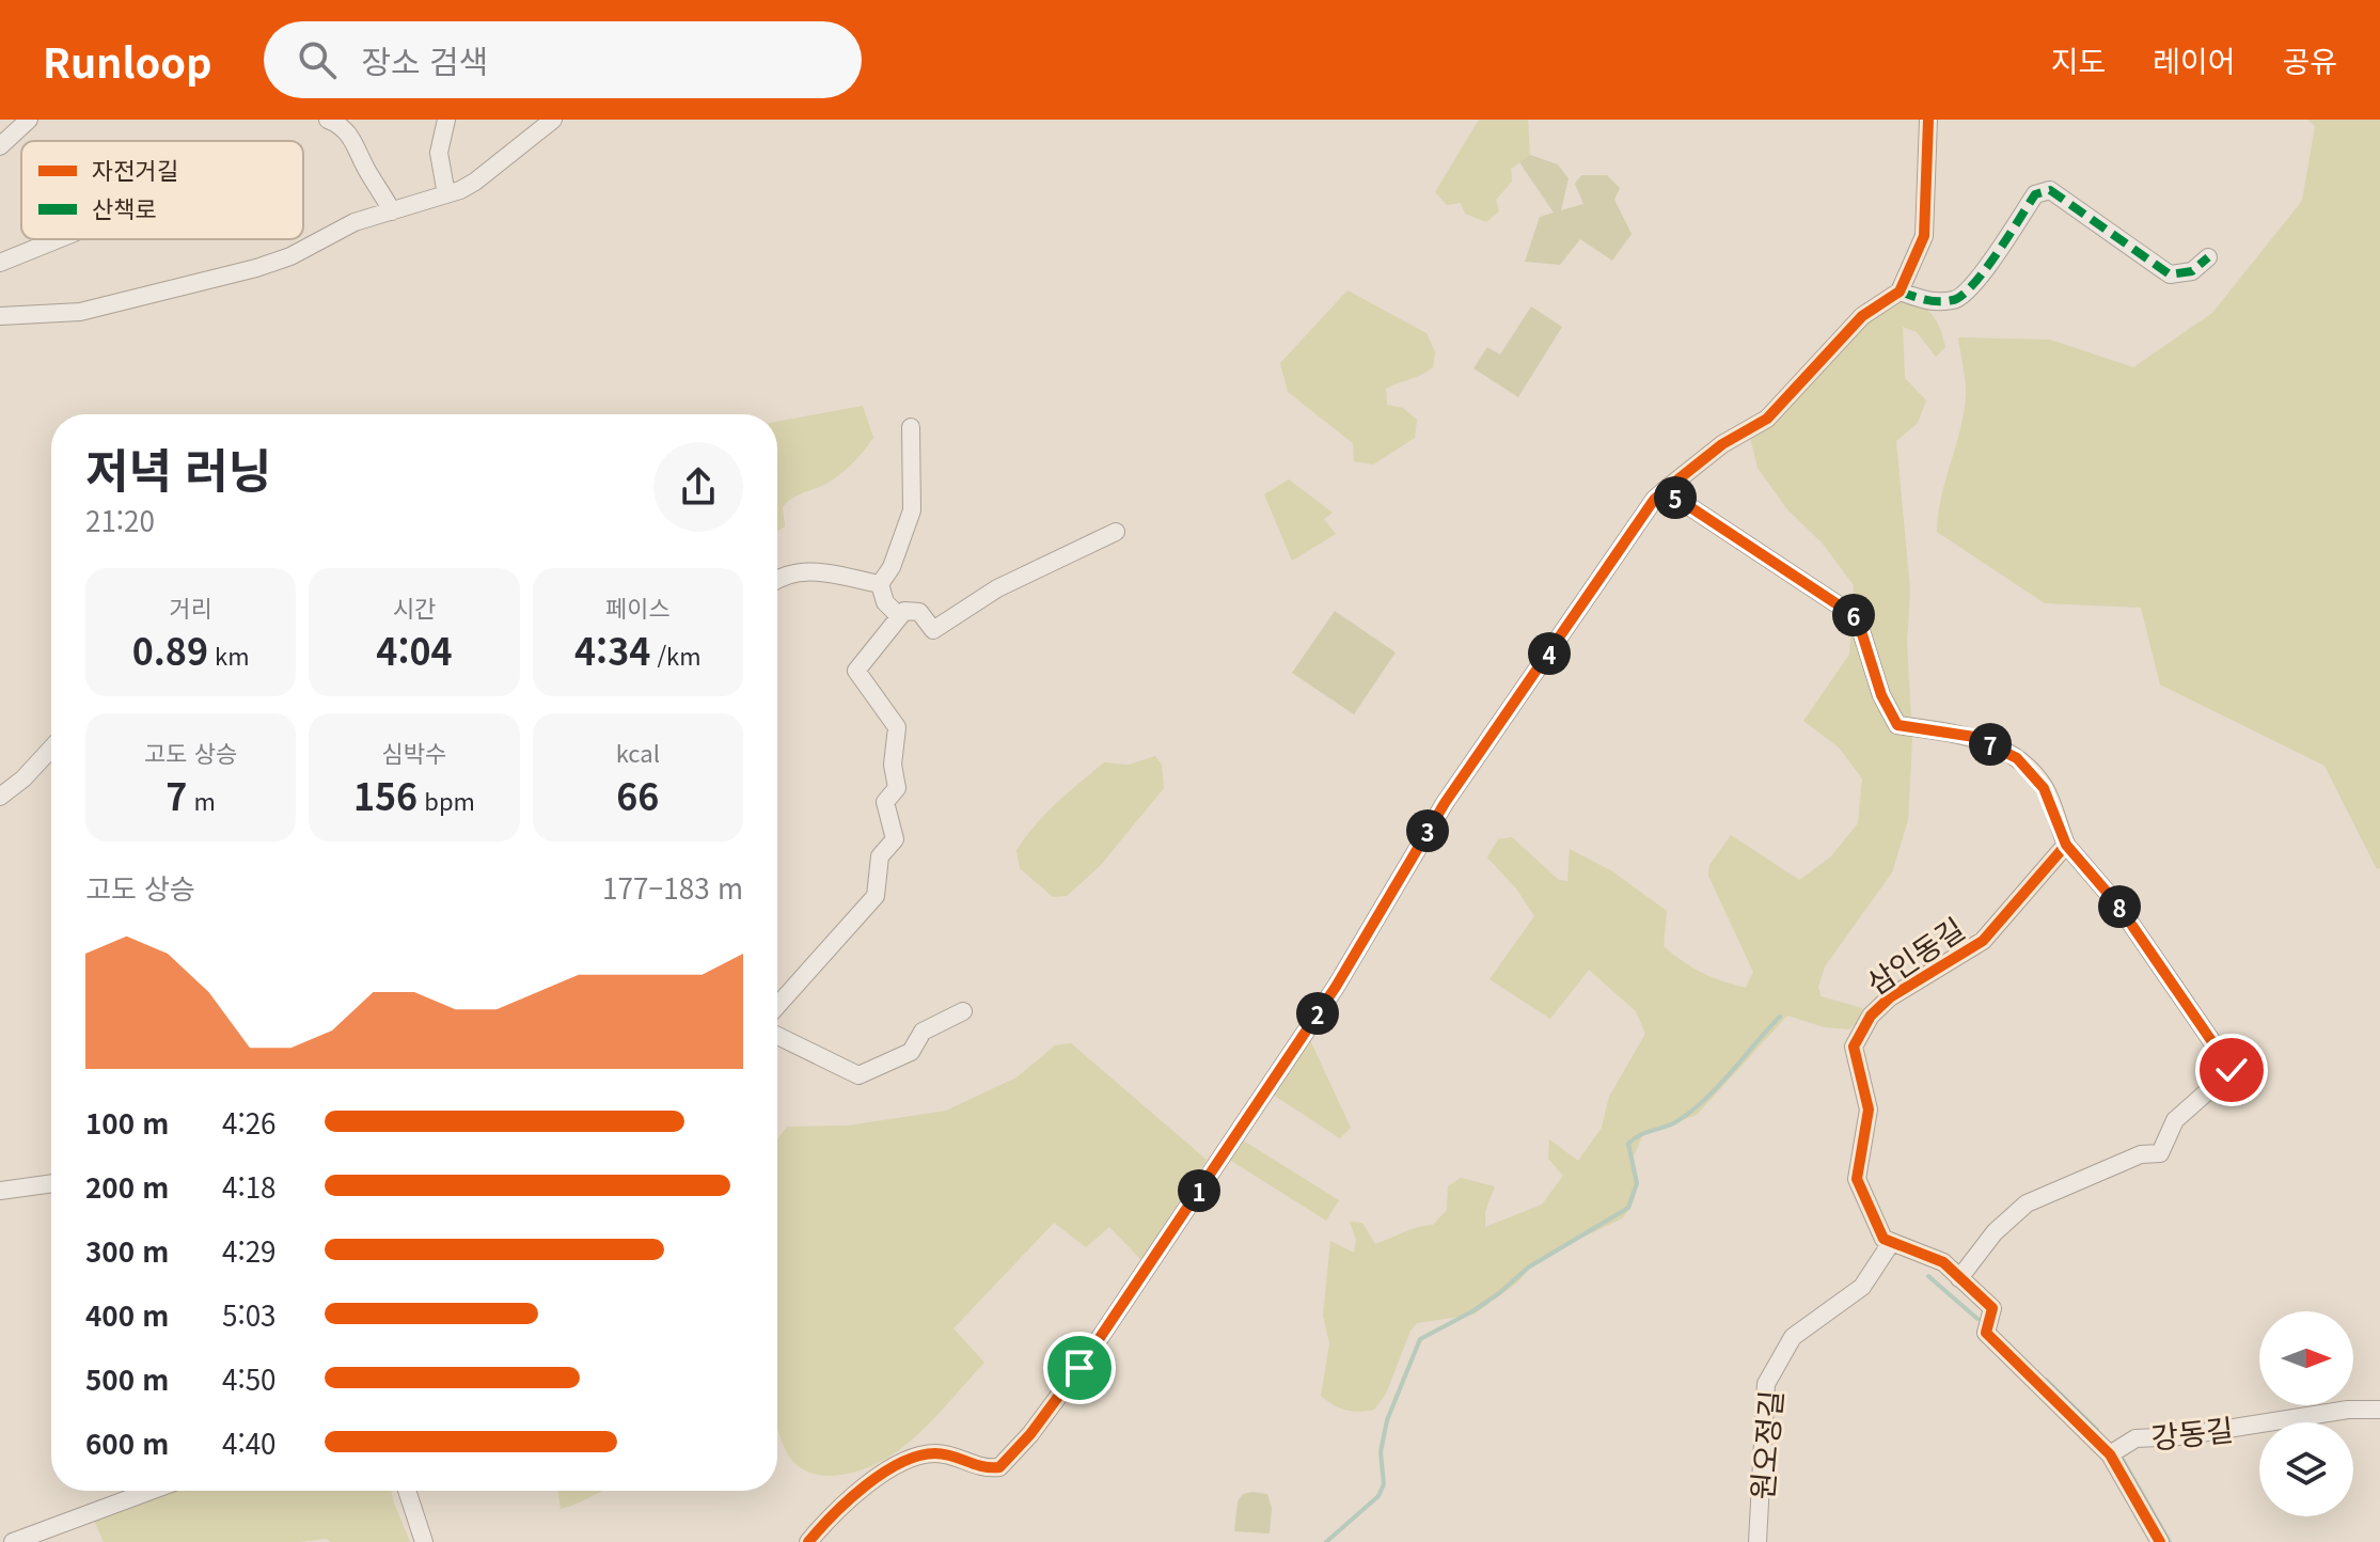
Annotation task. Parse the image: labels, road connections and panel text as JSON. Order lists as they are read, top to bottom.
{
  "streets": {
    "street": ["삼인동길", "강동길", "원오정길"]
  },
  "crossings": [
    ["삼인동길", "원오정길"]
  ],
  "legend": ["자전거길", "산책로"],
  "north": "right",
  "page": {
    "header": "Runloop",
    "search": "장소 검색",
    "nav": ["지도", "레이어", "공유"],
    "heading": ["저녁 러닝", "21:20"],
    "pins": [
      "5",
      "6",
      "4",
      "7",
      "3",
      "8",
      "2",
      "1"
    ],
    "stats": [
      ["거리", "0.89 km"],
      ["시간", "4:04"],
      ["페이스", "4:34 /km"],
      ["고도 상승", "7 m"],
      ["심박수", "156 bpm"],
      ["kcal", "66"]
    ],
    "chart": ["고도 상승", "177–183 m"],
    "list": [
      {
        "name": "100 m",
        "note": "4:26"
      },
      {
        "name": "200 m",
        "note": "4:18"
      },
      {
        "name": "300 m",
        "note": "4:29"
      },
      {
        "name": "400 m",
        "note": "5:03"
      },
      {
        "name": "500 m",
        "note": "4:50"
      },
      {
        "name": "600 m",
        "note": "4:40"
      }
    ]
  }
}
